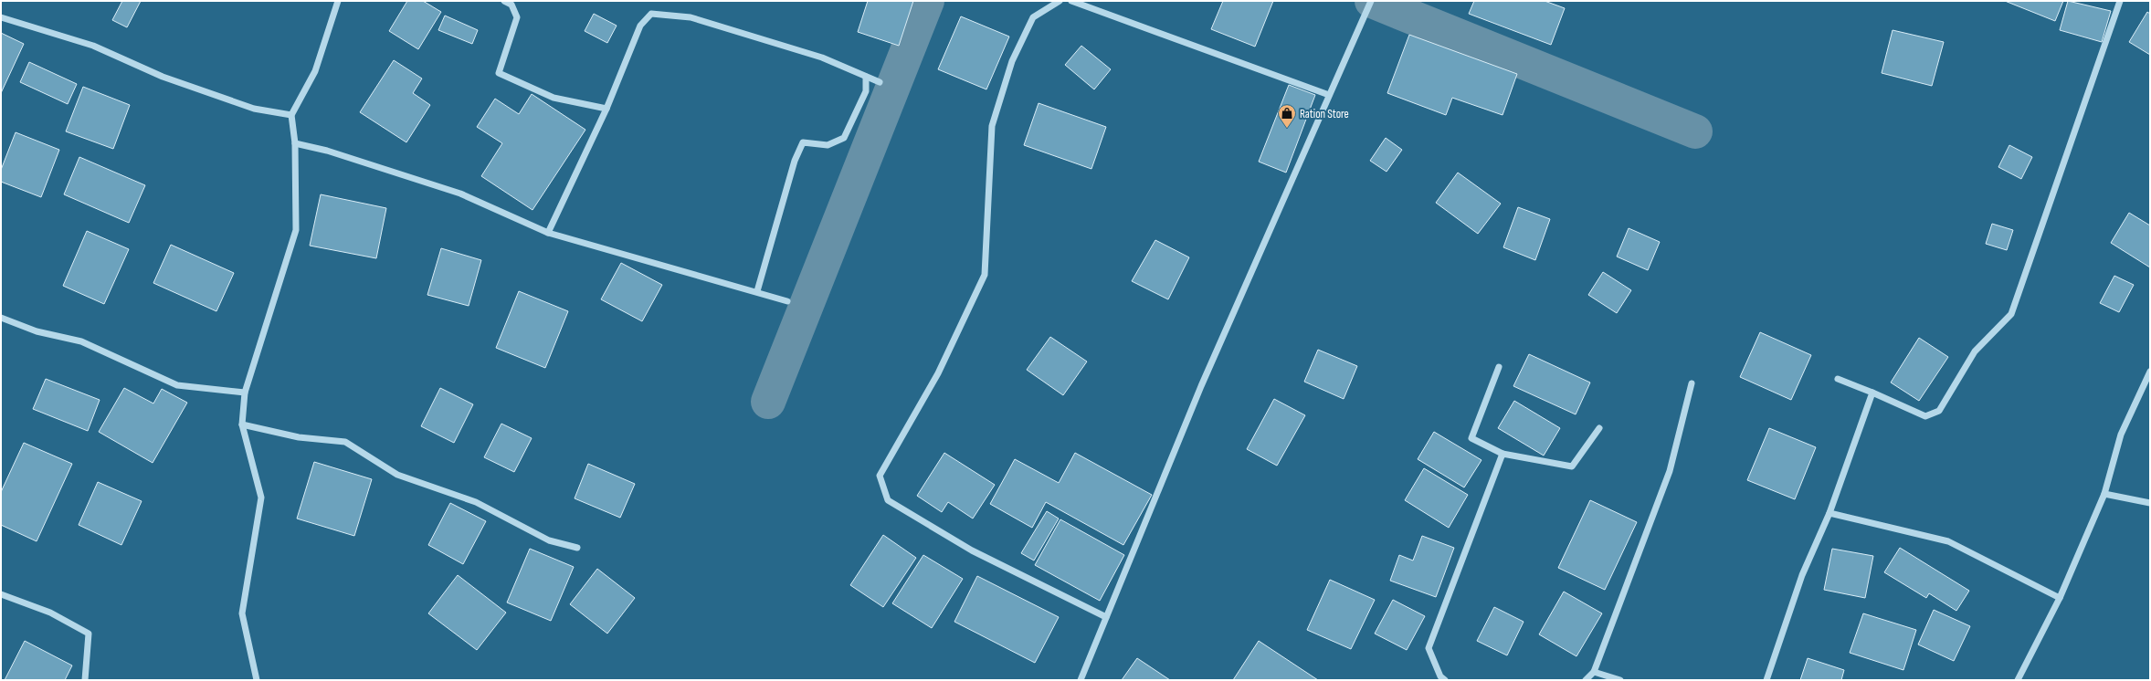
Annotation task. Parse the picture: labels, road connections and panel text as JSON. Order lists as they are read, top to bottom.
{
  "places": {
    "shop": ["Ration Store"]
  }
}
